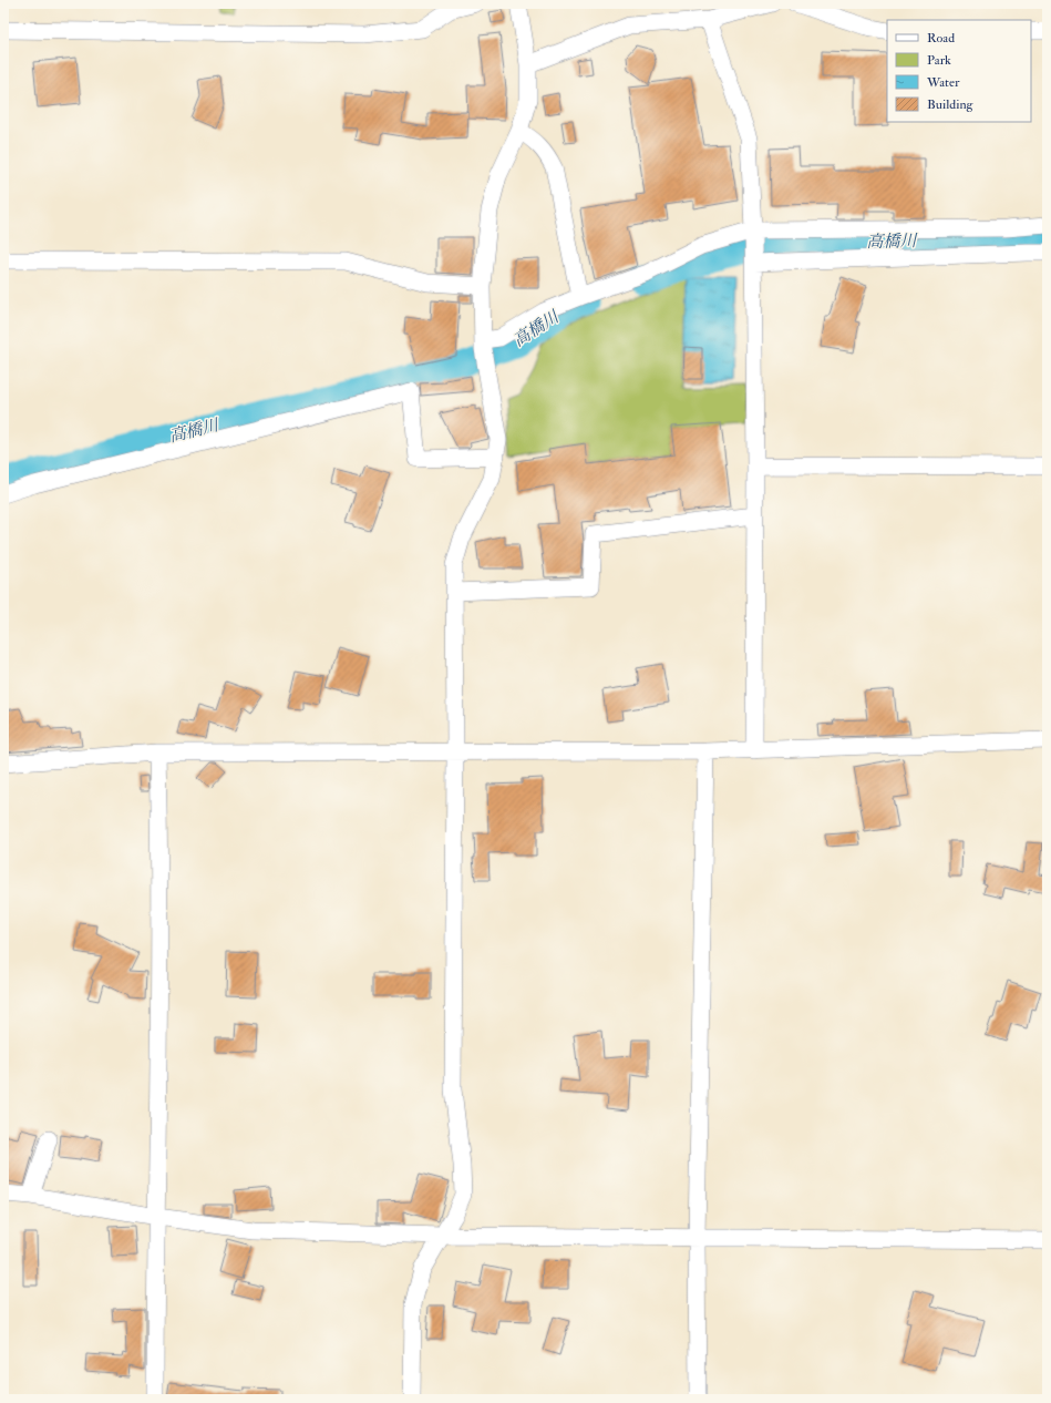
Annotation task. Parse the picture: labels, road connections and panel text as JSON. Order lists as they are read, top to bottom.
{
  "water": ["高橋川"],
  "legend": [
    "Road",
    "Park",
    "Water",
    "Building"
  ]
}
